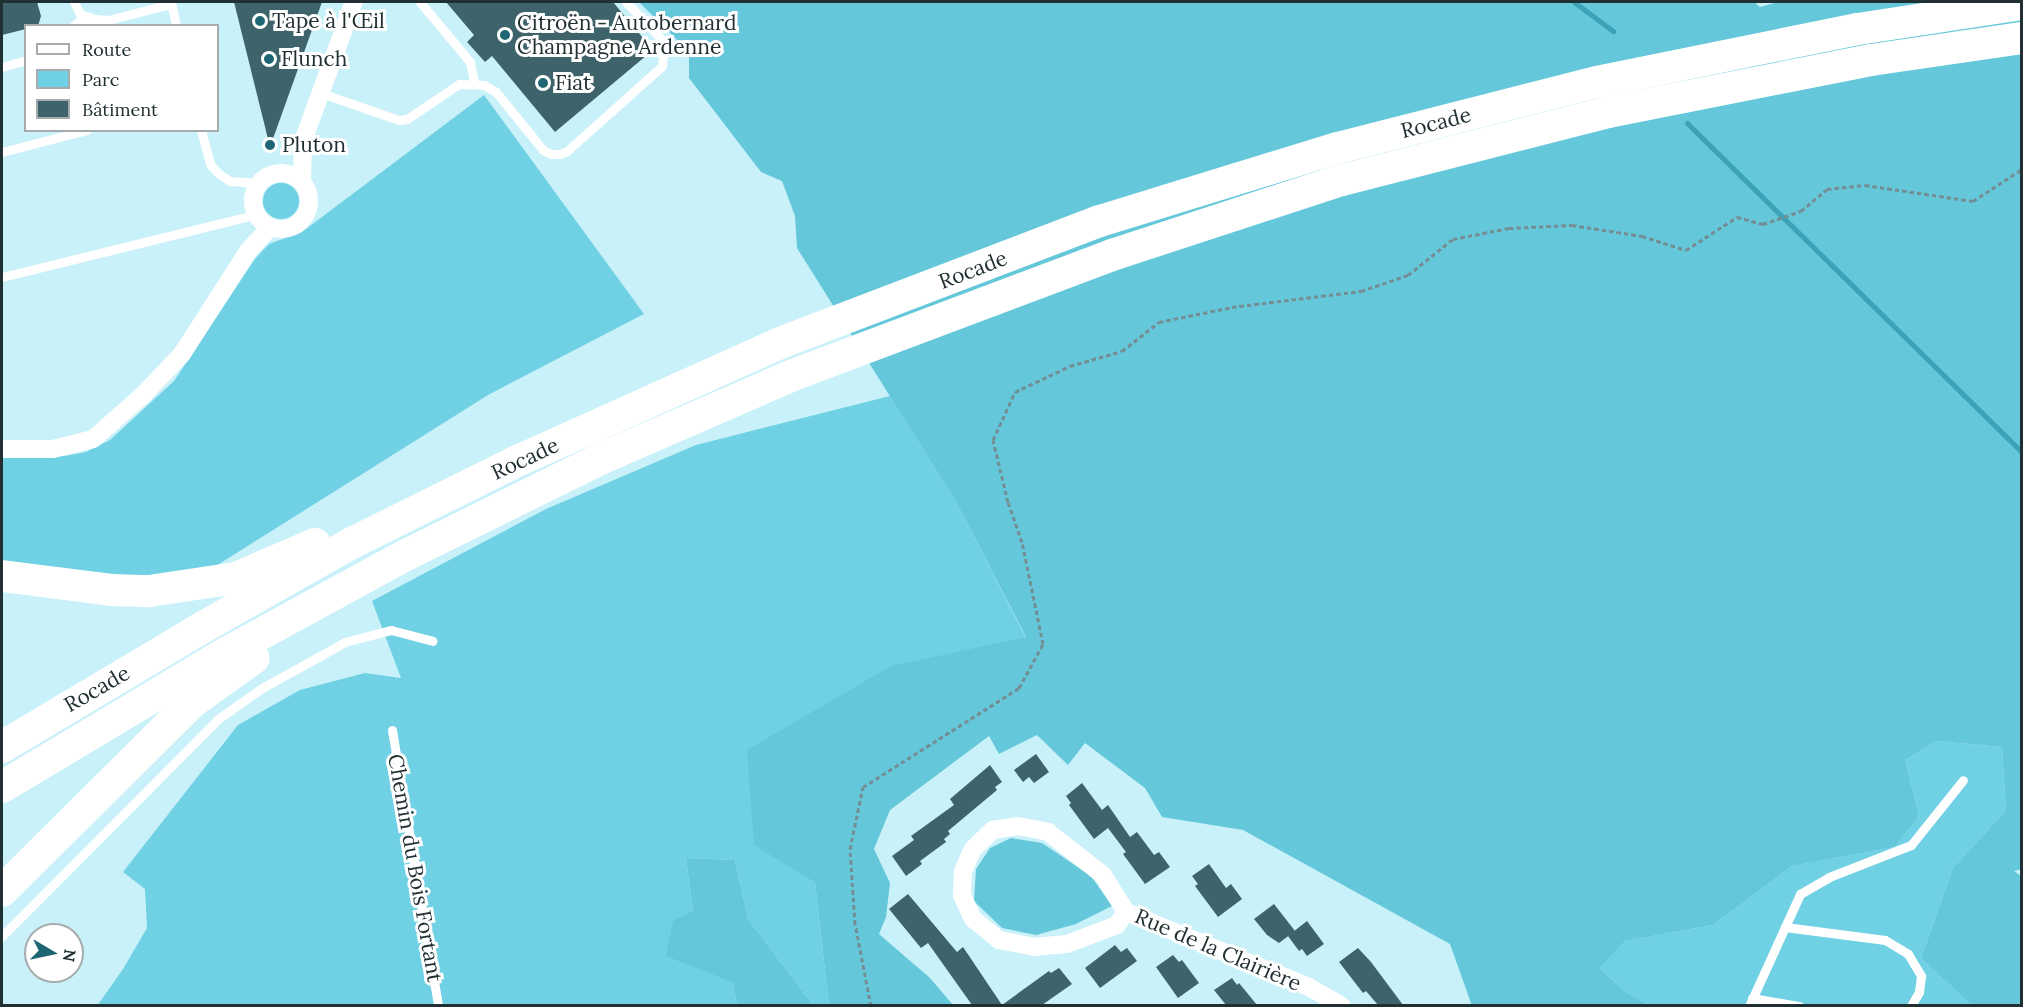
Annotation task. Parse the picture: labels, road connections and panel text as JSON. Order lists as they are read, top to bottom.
{
  "streets": {
    "highway": ["Rocade"],
    "street": ["Rue de la Clairière"],
    "lane": ["Chemin du Bois Fortant"]
  },
  "places": [
    "Tape à l'Œil",
    "Citroën - Autobernard Champagne Ardenne",
    "Flunch",
    "Fiat",
    "Pluton"
  ],
  "legend": ["Route", "Parc", "Bâtiment"],
  "north": "right"
}
